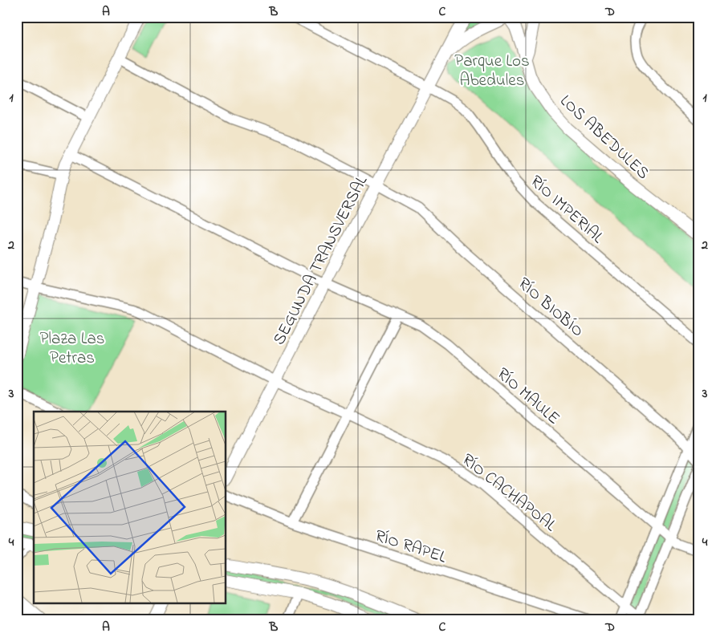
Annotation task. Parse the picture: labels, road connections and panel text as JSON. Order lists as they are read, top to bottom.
{
  "streets": {
    "street": [
      "LOS ABEDULES",
      "RÍO IMPERIAL",
      "SEGUNDA TRANSVERSAL",
      "RÍO BIOBÍO",
      "RÍO MAULE",
      "RÍO CACHAPOAL",
      "RÍO RAPEL"
    ]
  },
  "crossings": [
    ["RÍO IMPERIAL", "SEGUNDA TRANSVERSAL"],
    ["SEGUNDA TRANSVERSAL", "RÍO BIOBÍO"],
    ["SEGUNDA TRANSVERSAL", "RÍO MAULE"],
    ["SEGUNDA TRANSVERSAL", "RÍO CACHAPOAL"]
  ],
  "parks": ["Parque Los Abedules", "Plaza Las Petras"],
  "grid": {
    "columns": [
      "A",
      "B",
      "C",
      "D"
    ],
    "rows": [
      "1",
      "2",
      "3",
      "4"
    ]
  }
}
